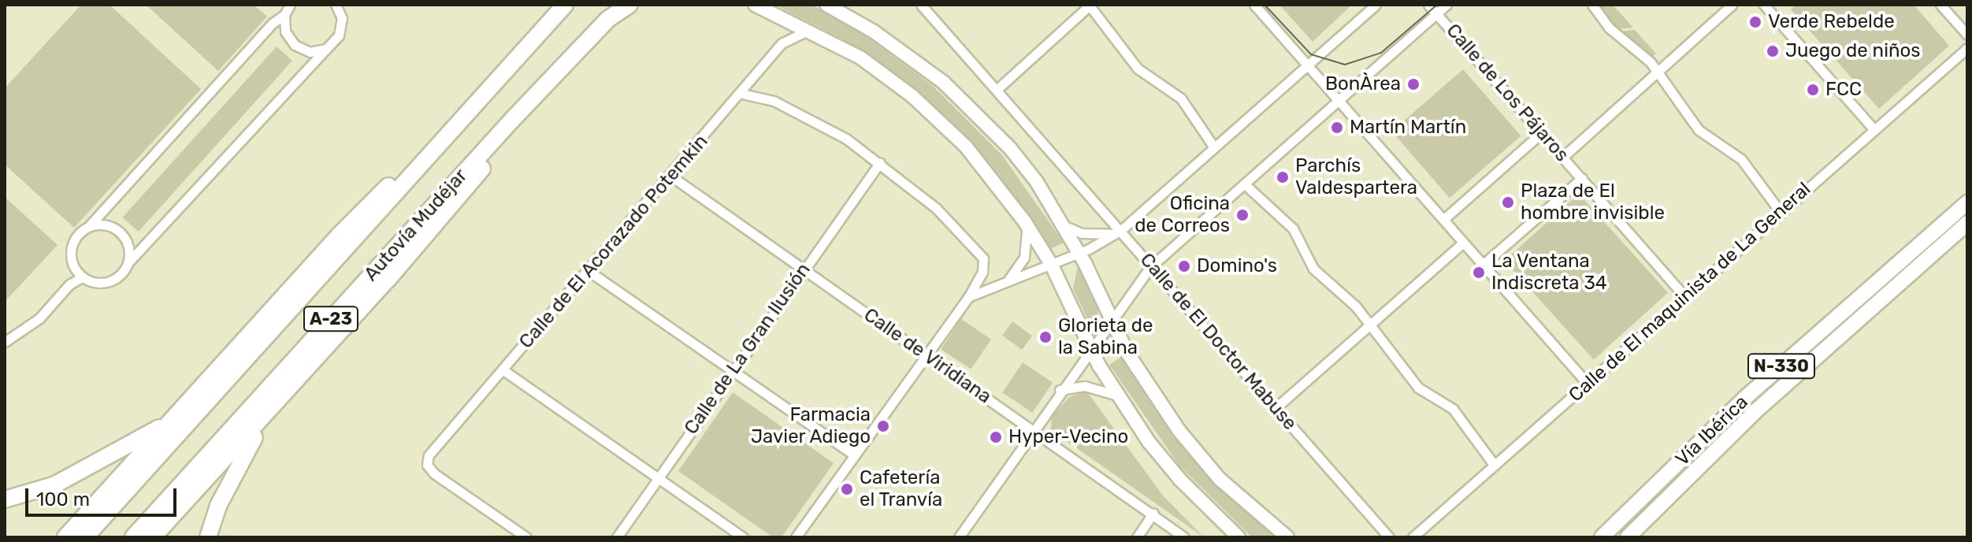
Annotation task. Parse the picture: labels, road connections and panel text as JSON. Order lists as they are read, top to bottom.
{
  "streets": {
    "highway": [
      "Autovía Mudéjar",
      "A-23",
      "N-330",
      "Vía Ibérica"
    ],
    "street": [
      "Calle de Los Pájaros",
      "Calle de El Acorazado Potemkin",
      "Calle de El maquinista de La General",
      "Calle de El Doctor Mabuse",
      "Calle de La Gran Ilusión",
      "Calle de Viridiana"
    ]
  },
  "crossings": [
    ["Calle de Los Pájaros", "Calle de El maquinista de La General"],
    ["Calle de El Acorazado Potemkin", "Calle de Viridiana"],
    ["Calle de La Gran Ilusión", "Calle de Viridiana"]
  ],
  "places": [
    "Verde Rebelde",
    "Juego de niños",
    "BonÀrea",
    "FCC",
    "Martín Martín",
    "Parchís Valdespartera",
    "Plaza de El hombre invisible",
    "Oficina de Correos",
    "Domino's",
    "La Ventana Indiscreta 34",
    "Glorieta de la Sabina",
    "Farmacia Javier Adiego",
    "Hyper-Vecino",
    "Cafetería el Tranvía"
  ],
  "scale_bar": "100 m"
}
